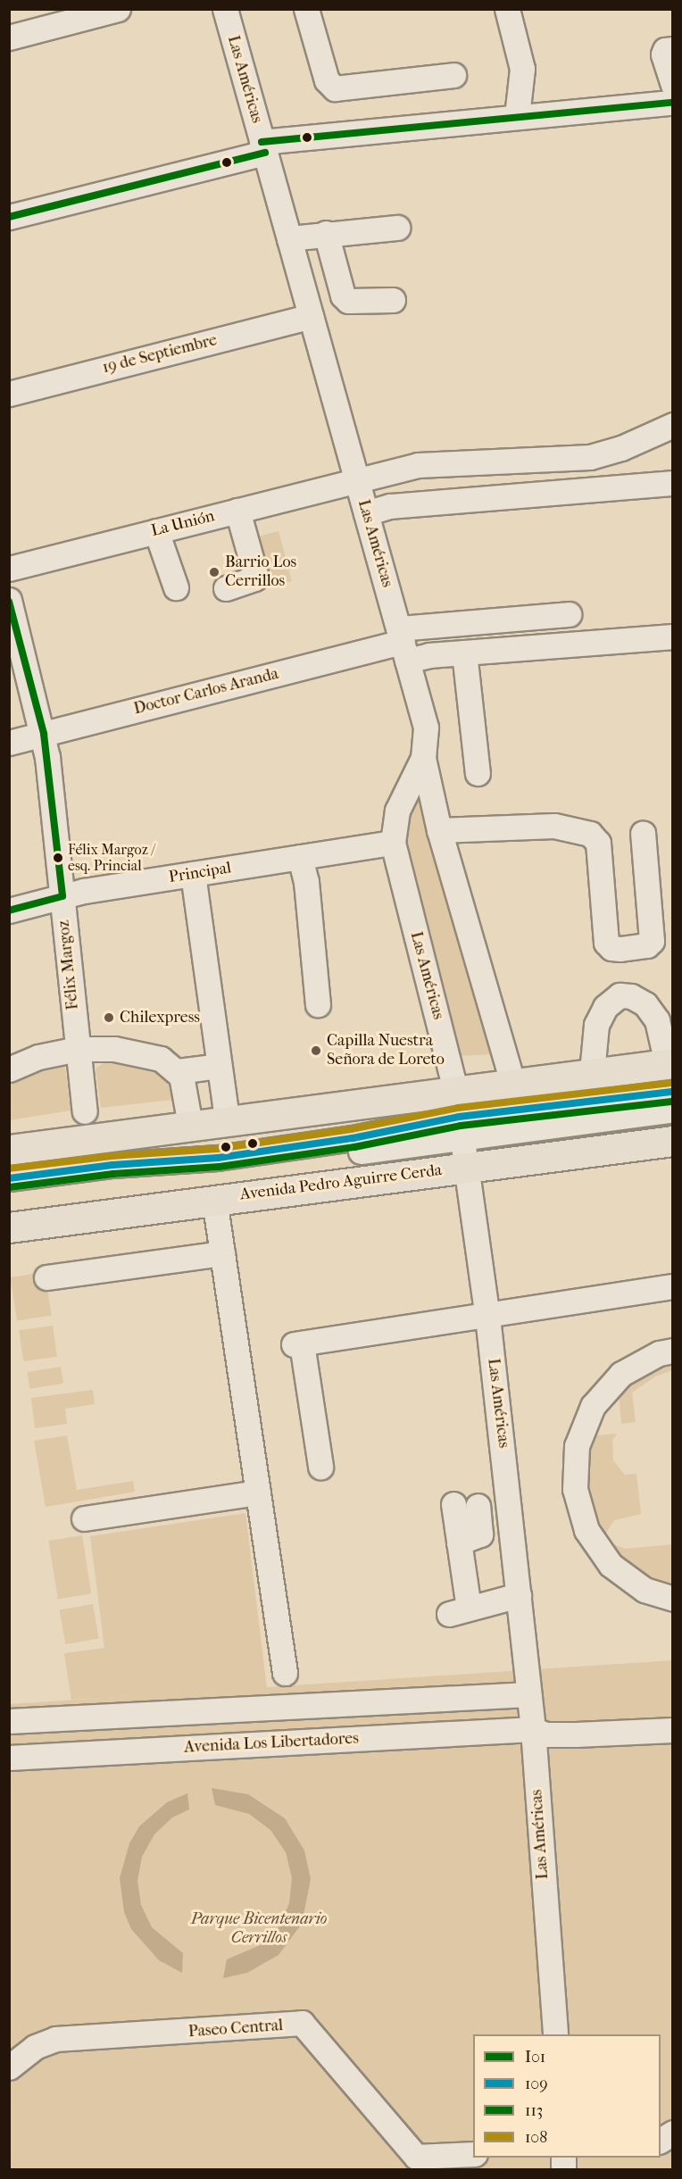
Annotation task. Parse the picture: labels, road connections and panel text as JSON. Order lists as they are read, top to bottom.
{
  "streets": {
    "main road": ["Avenida Pedro Aguirre Cerda"],
    "street": [
      "Las Américas",
      "19 de Septiembre",
      "La Unión",
      "Doctor Carlos Aranda",
      "Principal",
      "Félix Margoz",
      "Avenida Los Libertadores",
      "Paseo Central"
    ]
  },
  "crossings": [
    ["Las Américas", "19 de Septiembre"],
    ["Las Américas", "La Unión"],
    ["Las Américas", "Doctor Carlos Aranda"],
    ["Las Américas", "Principal"],
    ["Las Américas", "Avenida Pedro Aguirre Cerda"],
    ["Las Américas", "Avenida Los Libertadores"],
    ["Doctor Carlos Aranda", "Félix Margoz"],
    ["Principal", "Félix Margoz"]
  ],
  "parks": ["Parque Bicentenario Cerrillos"],
  "places": [
    "Barrio Los Cerrillos",
    "Félix Margoz / esq. Princial",
    "Chilexpress",
    "Capilla Nuestra Señora de Loreto"
  ],
  "lines": [
    "transit line I01",
    "transit line 108",
    "transit line 109",
    "transit line 113"
  ],
  "legend": [
    "I01",
    "109",
    "113",
    "108"
  ]
}
